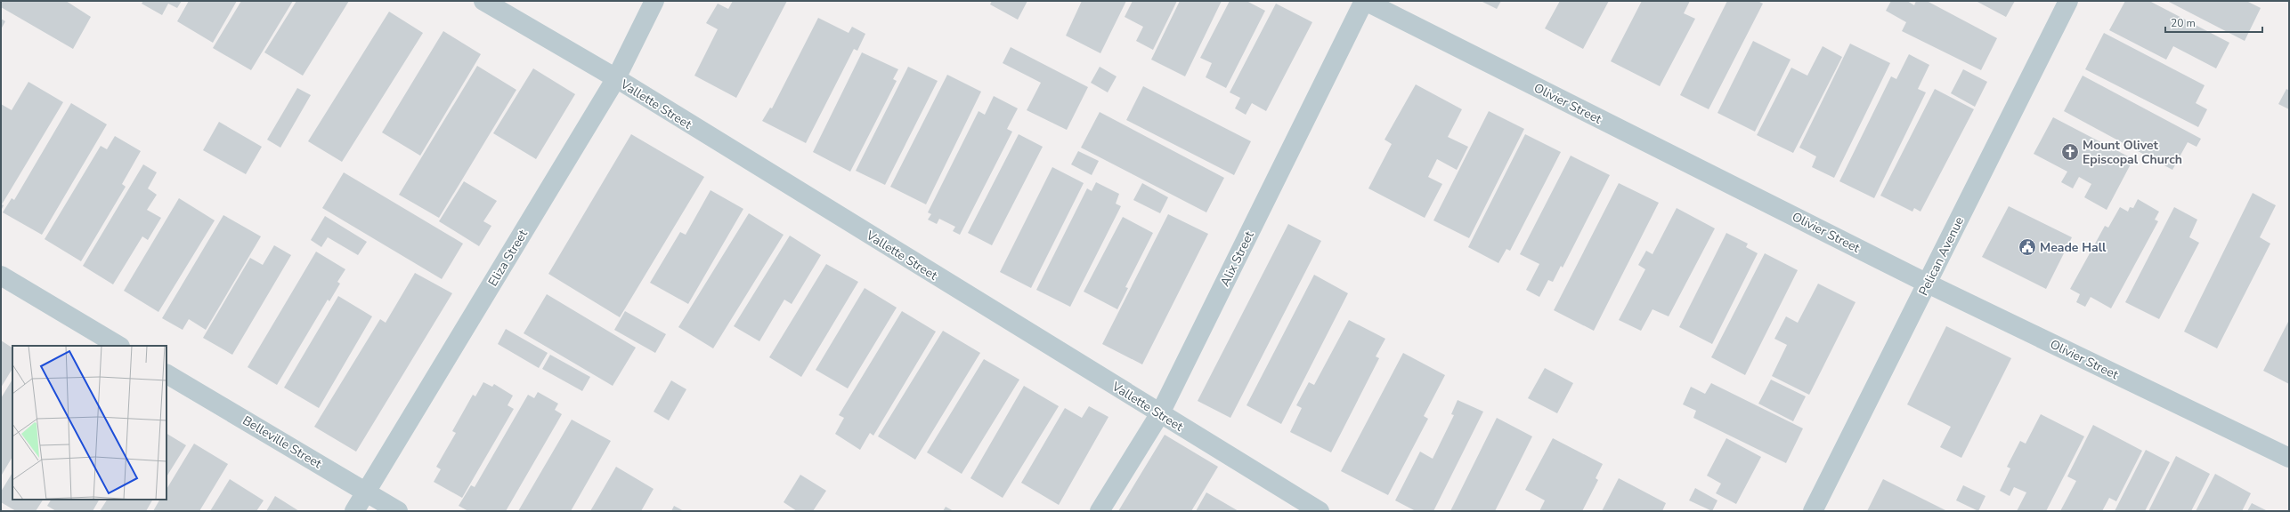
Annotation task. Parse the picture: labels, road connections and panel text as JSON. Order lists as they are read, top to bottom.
{
  "streets": {
    "street": [
      "Olivier Street",
      "Vallette Street",
      "Pelican Avenue",
      "Eliza Street",
      "Alix Street",
      "Belleville Street"
    ]
  },
  "crossings": [
    ["Olivier Street", "Pelican Avenue"],
    ["Olivier Street", "Alix Street"],
    ["Vallette Street", "Eliza Street"],
    ["Vallette Street", "Alix Street"],
    ["Eliza Street", "Belleville Street"]
  ],
  "places": {
    "church": ["Mount Olivet Episcopal Church"],
    "public building": ["Meade Hall"]
  },
  "scale_bar": "20 m"
}
